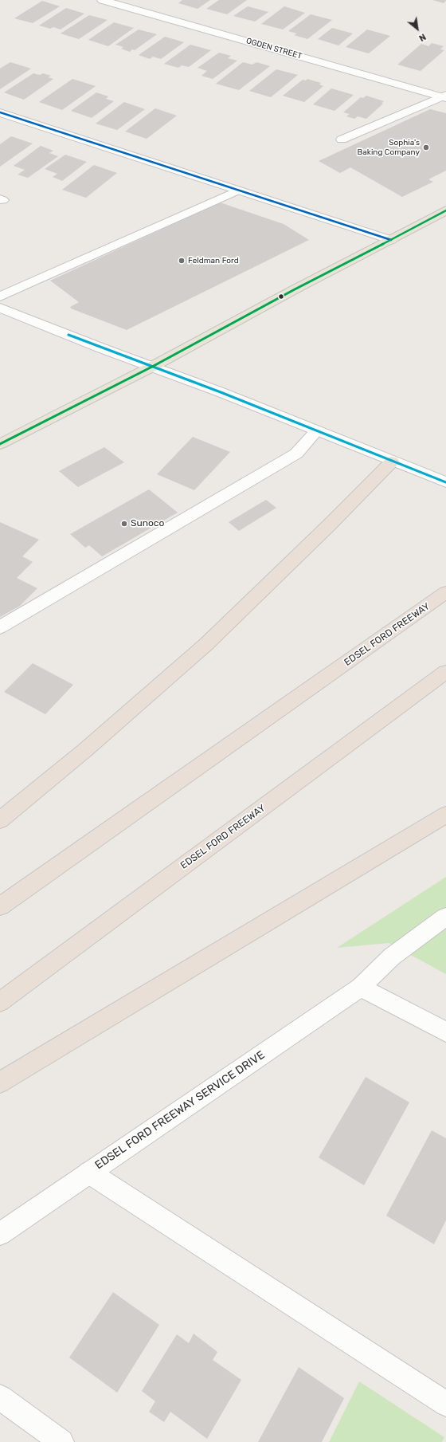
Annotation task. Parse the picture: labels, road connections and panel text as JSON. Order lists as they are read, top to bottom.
{
  "streets": {
    "highway": ["EDSEL FORD FREEWAY"],
    "street": ["OGDEN STREET", "EDSEL FORD FREEWAY SERVICE DRIVE"]
  },
  "places": ["Sophia's Baking Company", "Feldman Ford", "Sunoco"],
  "north": "bottom right"
}
